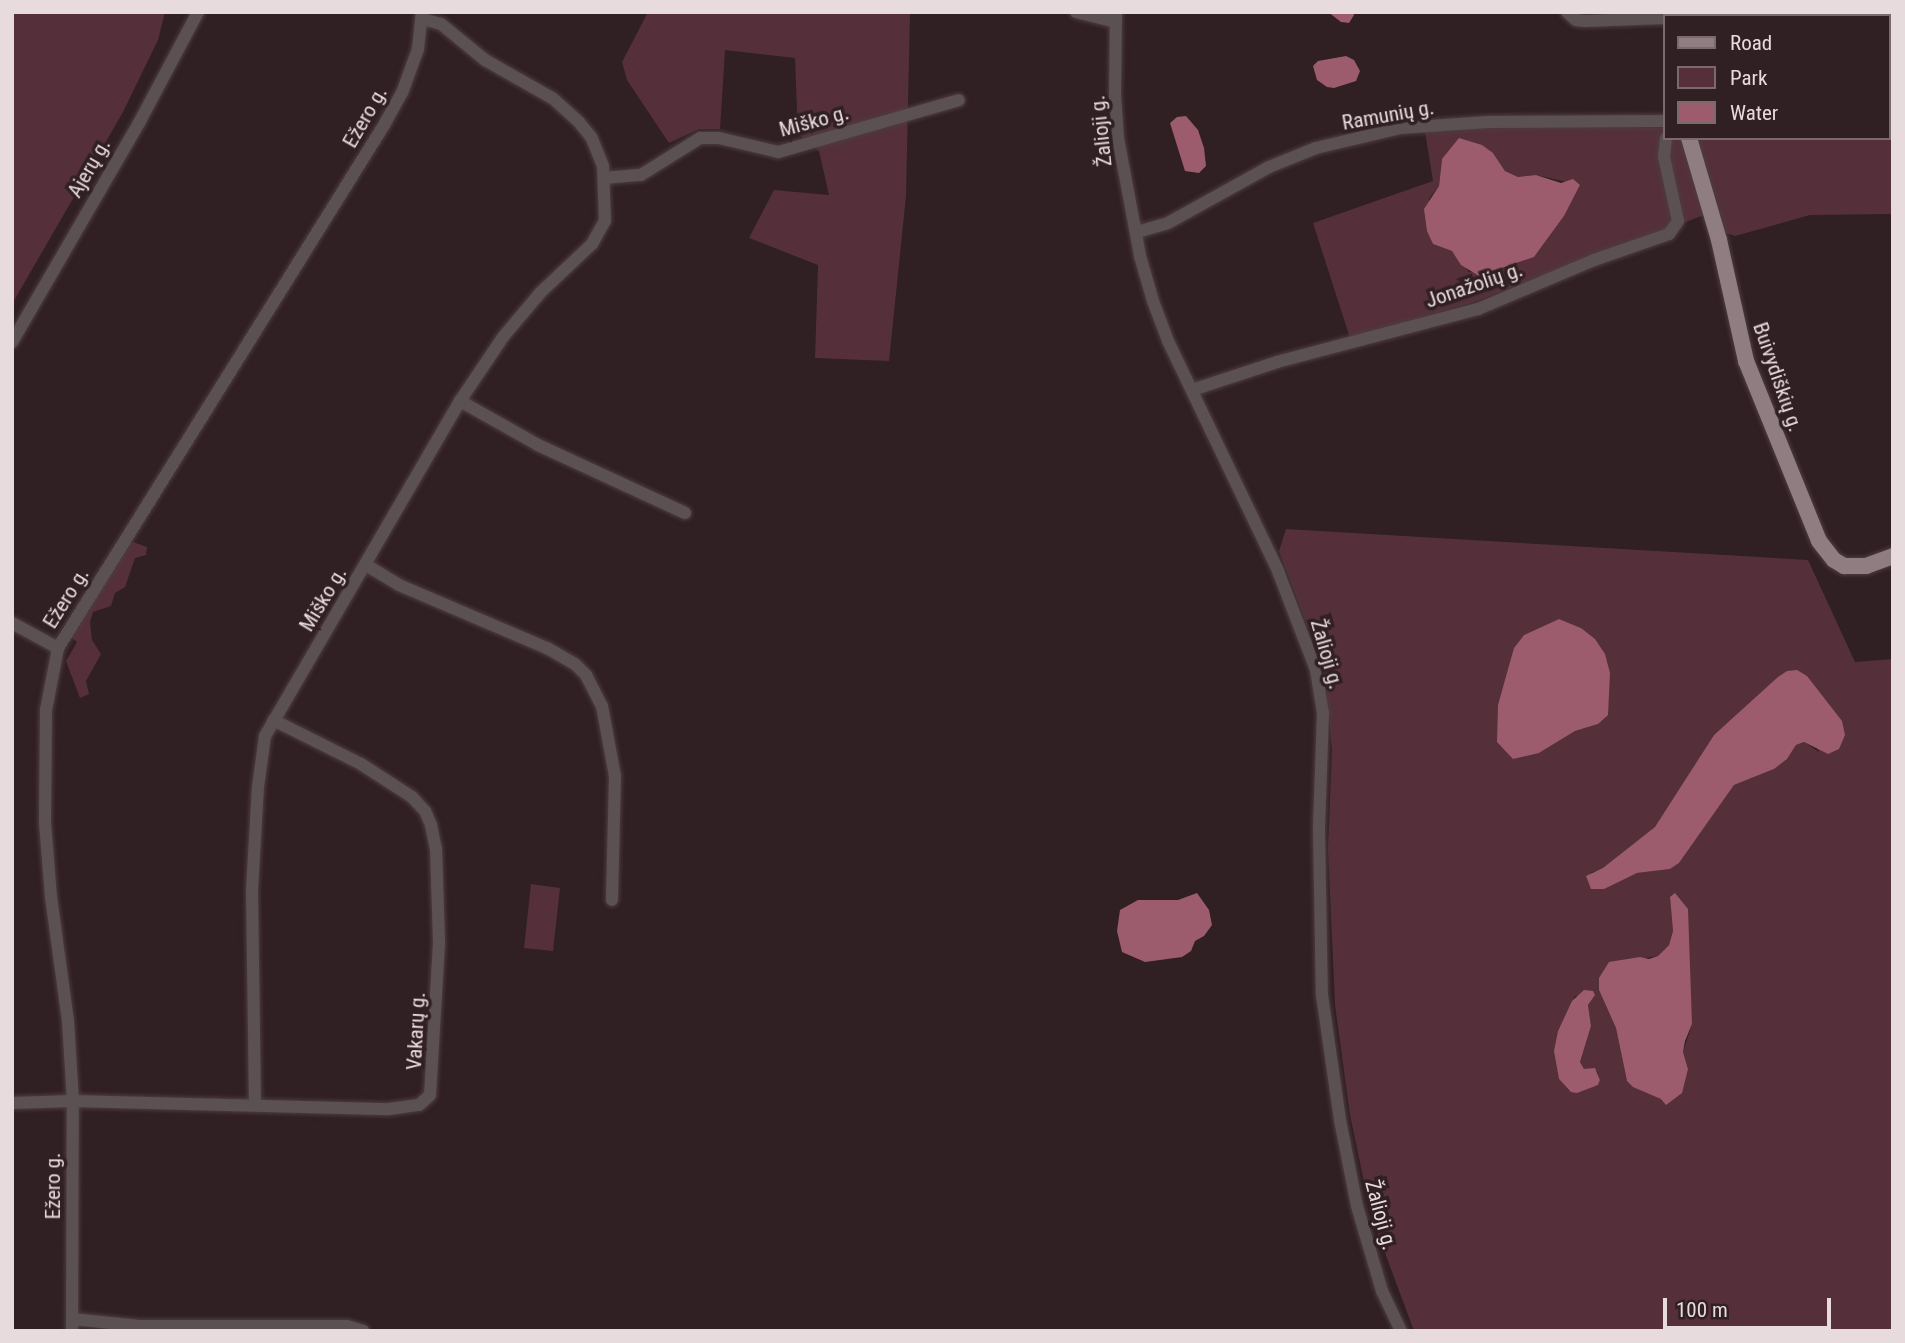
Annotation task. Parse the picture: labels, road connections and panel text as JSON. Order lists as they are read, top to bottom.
{
  "streets": {
    "main road": ["Buivydiškių g."],
    "street": [
      "Ramunių g.",
      "Ežero g.",
      "Miško g.",
      "Žalioji g.",
      "Ajerų g.",
      "Jonažolių g.",
      "Vakarų g."
    ]
  },
  "crossings": [
    ["Ramunių g.", "Žalioji g."],
    ["Ežero g.", "Miško g."],
    ["Ežero g.", "Vakarų g."],
    ["Miško g.", "Vakarų g."],
    ["Žalioji g.", "Jonažolių g."]
  ],
  "legend": ["Road", "Park", "Water"],
  "scale_bar": "100 m"
}
